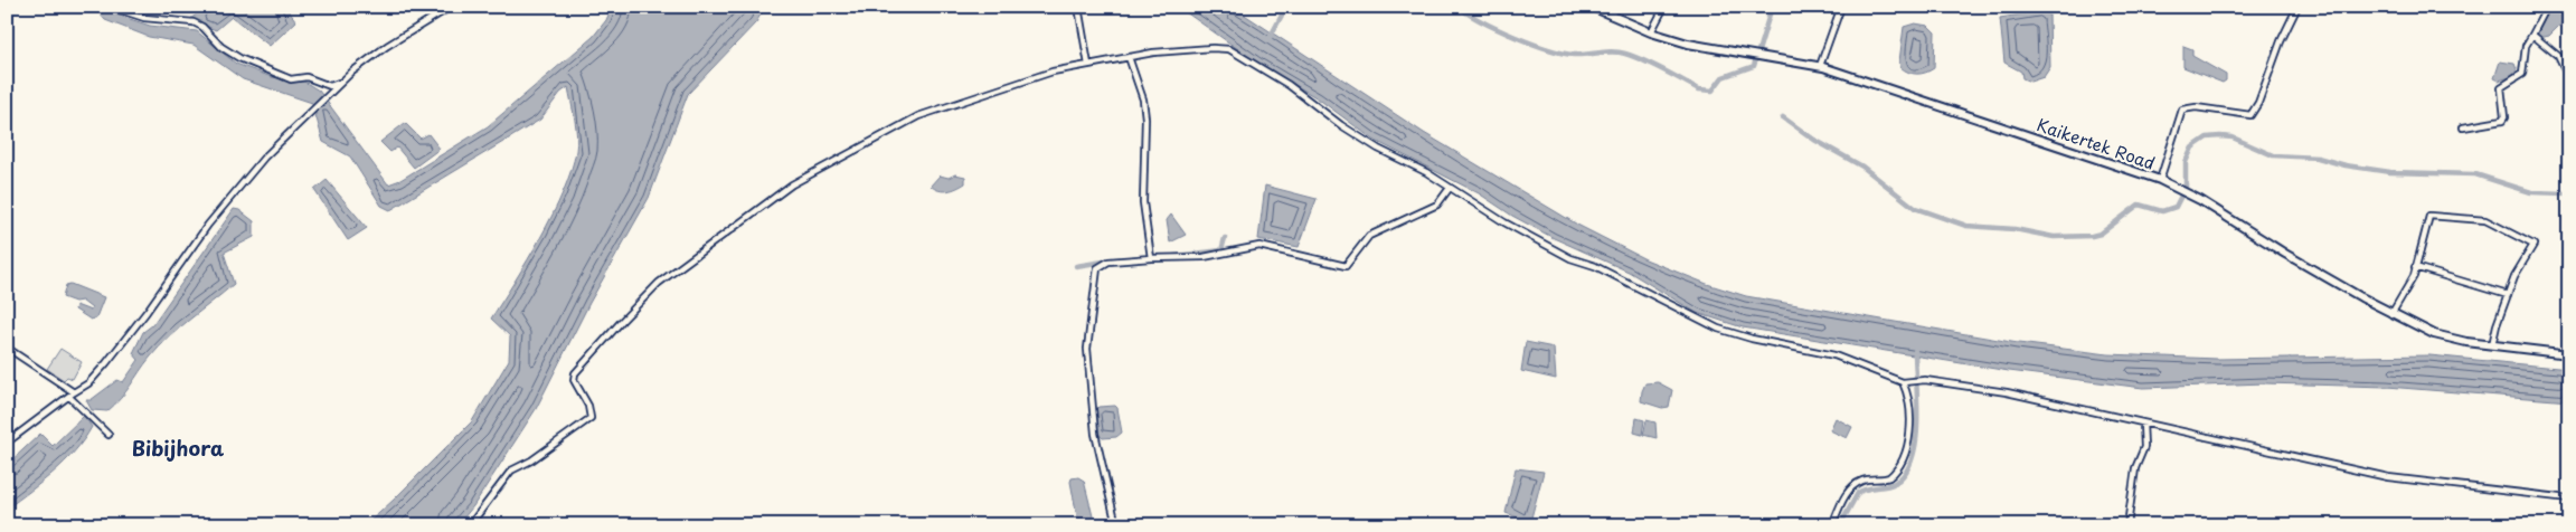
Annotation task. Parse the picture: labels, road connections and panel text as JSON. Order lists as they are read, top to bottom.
{
  "streets": {
    "main road": ["Kaikertek Road"]
  },
  "districts": ["Bibijhora"]
}
